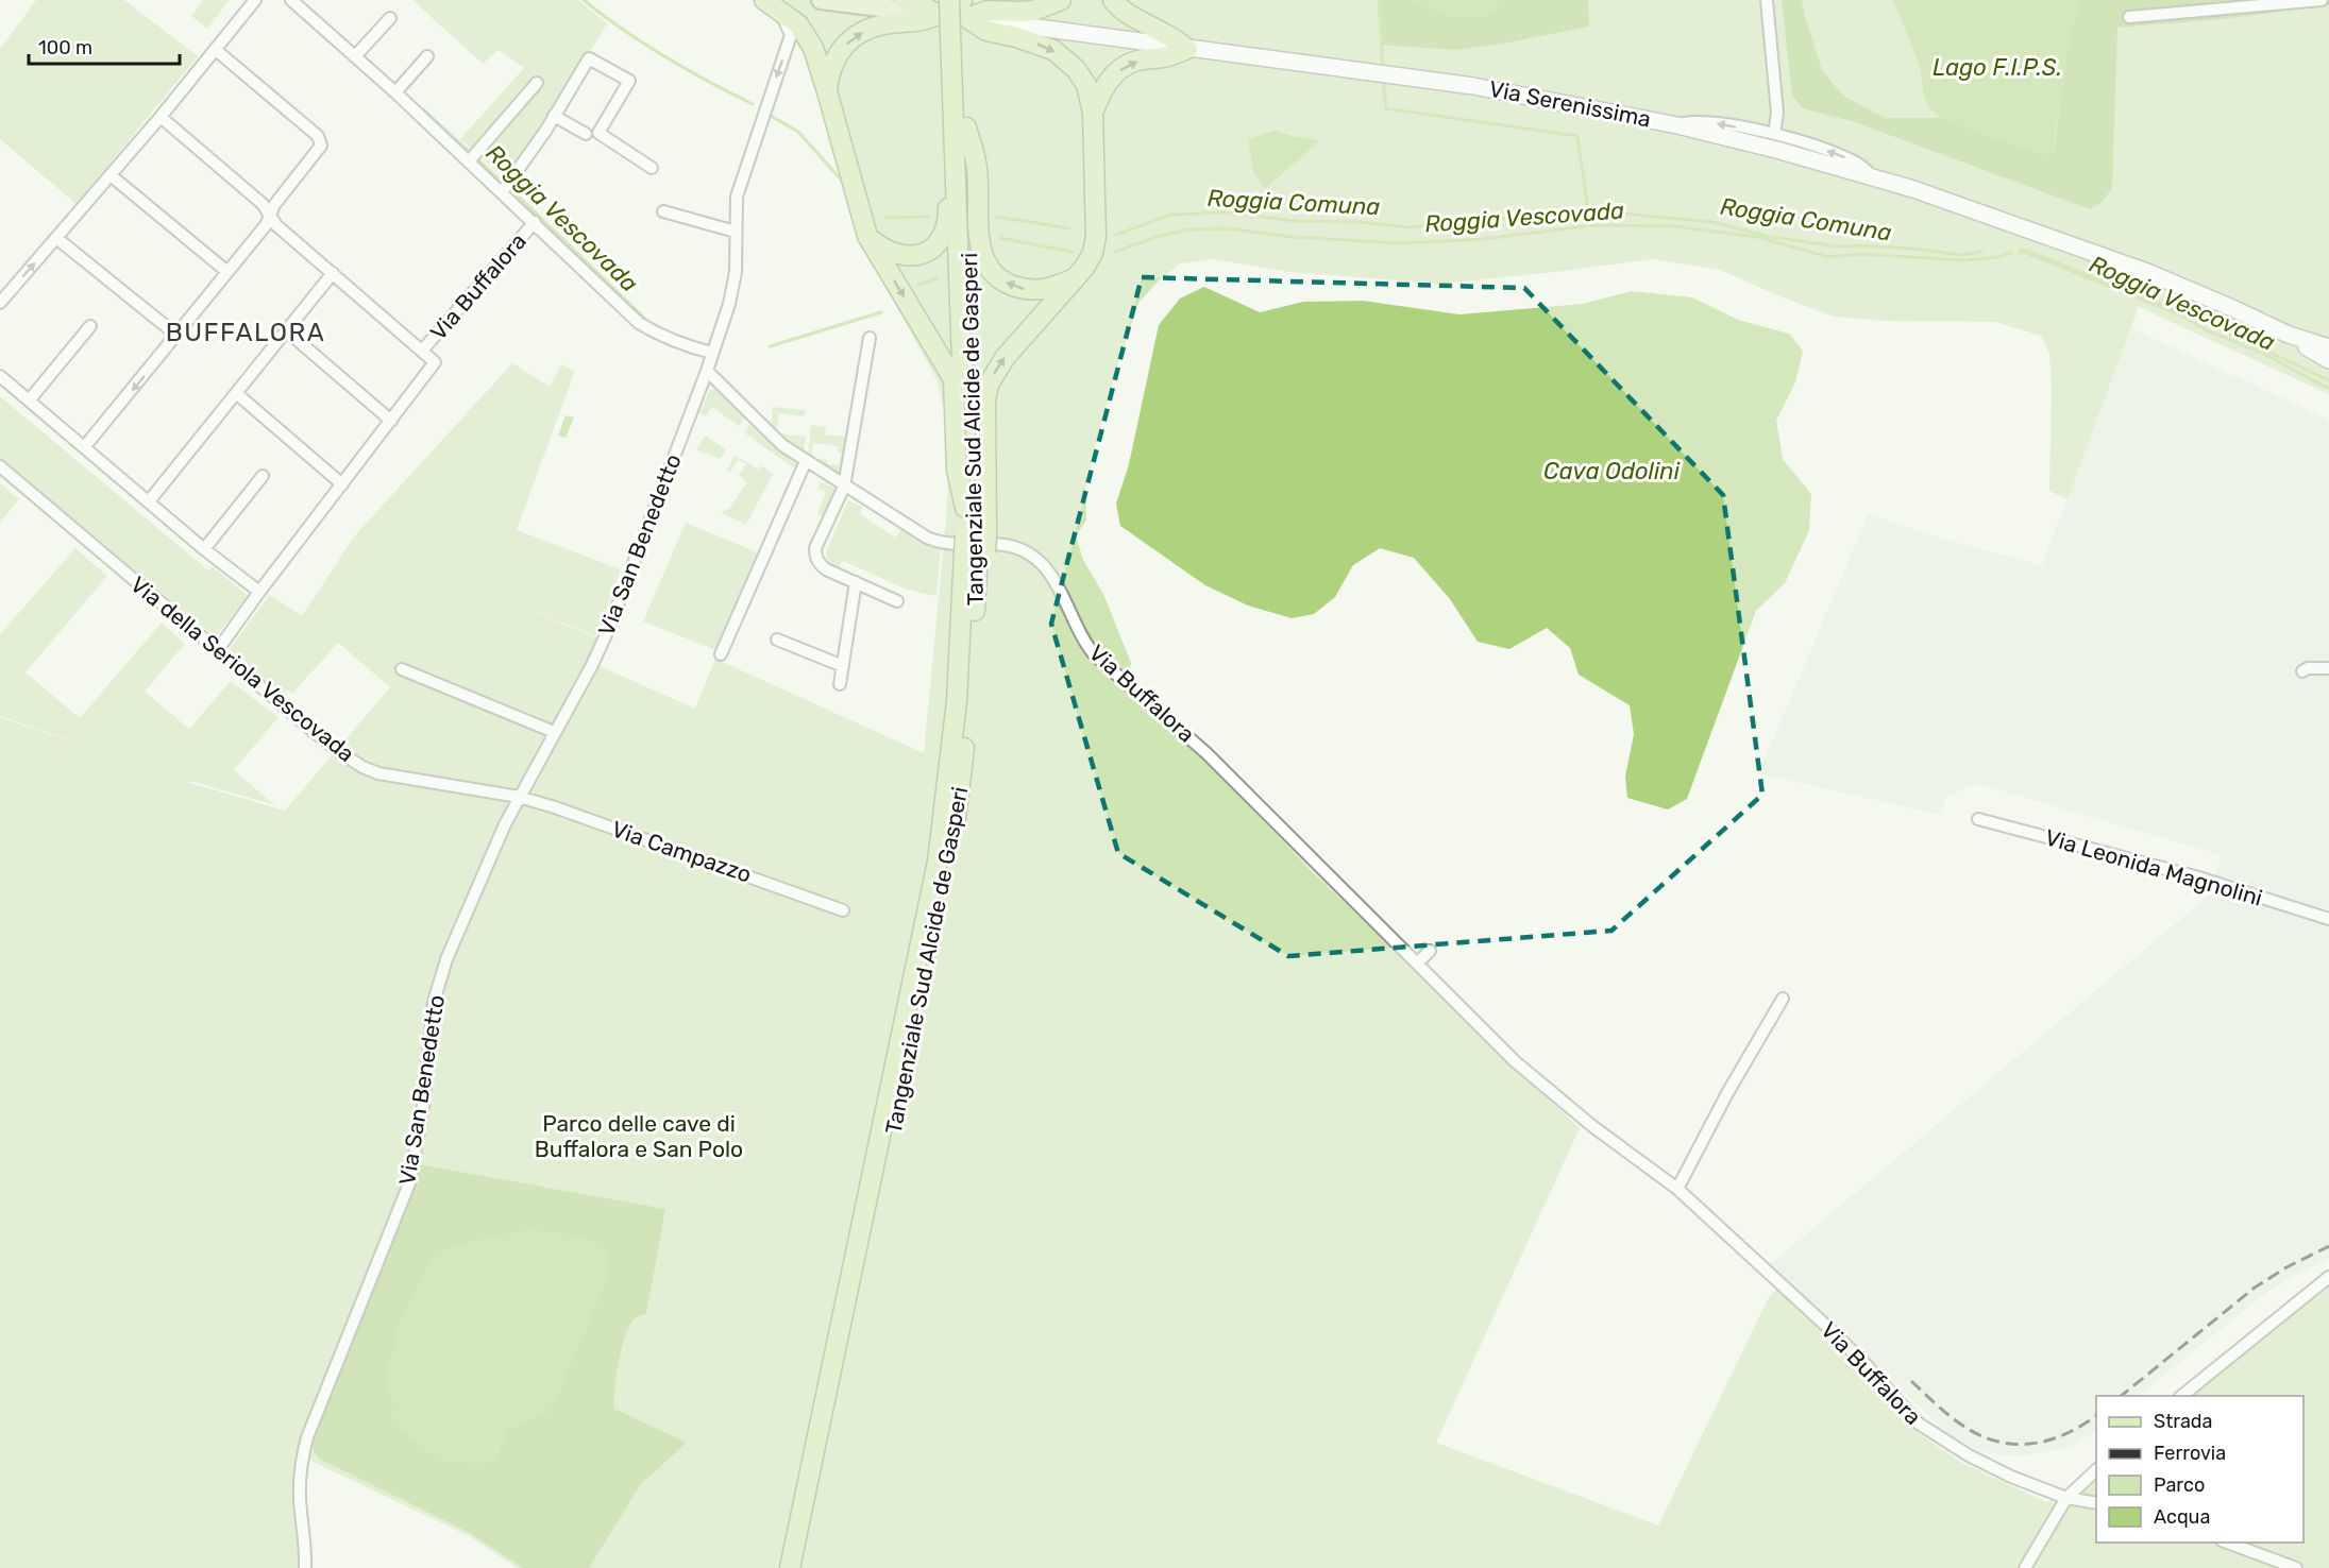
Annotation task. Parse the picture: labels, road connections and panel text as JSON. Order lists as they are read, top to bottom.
{
  "streets": {
    "highway": ["Tangenziale Sud Alcide de Gasperi"],
    "main road": ["Via Serenissima"],
    "street": [
      "Via Buffalora",
      "Via San Benedetto",
      "Via della Seriola Vescovada",
      "Via Campazzo",
      "Via Leonida Magnolini"
    ]
  },
  "crossings": [
    ["Via Serenissima", "Tangenziale Sud Alcide de Gasperi"],
    ["Via Buffalora", "Via San Benedetto"],
    ["Via San Benedetto", "Via della Seriola Vescovada"],
    ["Via San Benedetto", "Via Campazzo"],
    ["Via della Seriola Vescovada", "Via Campazzo"]
  ],
  "districts": ["BUFFALORA"],
  "water": [
    "Lago F.I.P.S.",
    "Roggia Comuna",
    "Roggia Vescovada",
    "Cava Odolini"
  ],
  "parks": ["Parco delle cave di Buffalora e San Polo"],
  "legend": [
    "Strada",
    "Ferrovia",
    "Parco",
    "Acqua"
  ],
  "scale_bar": "100 m"
}
